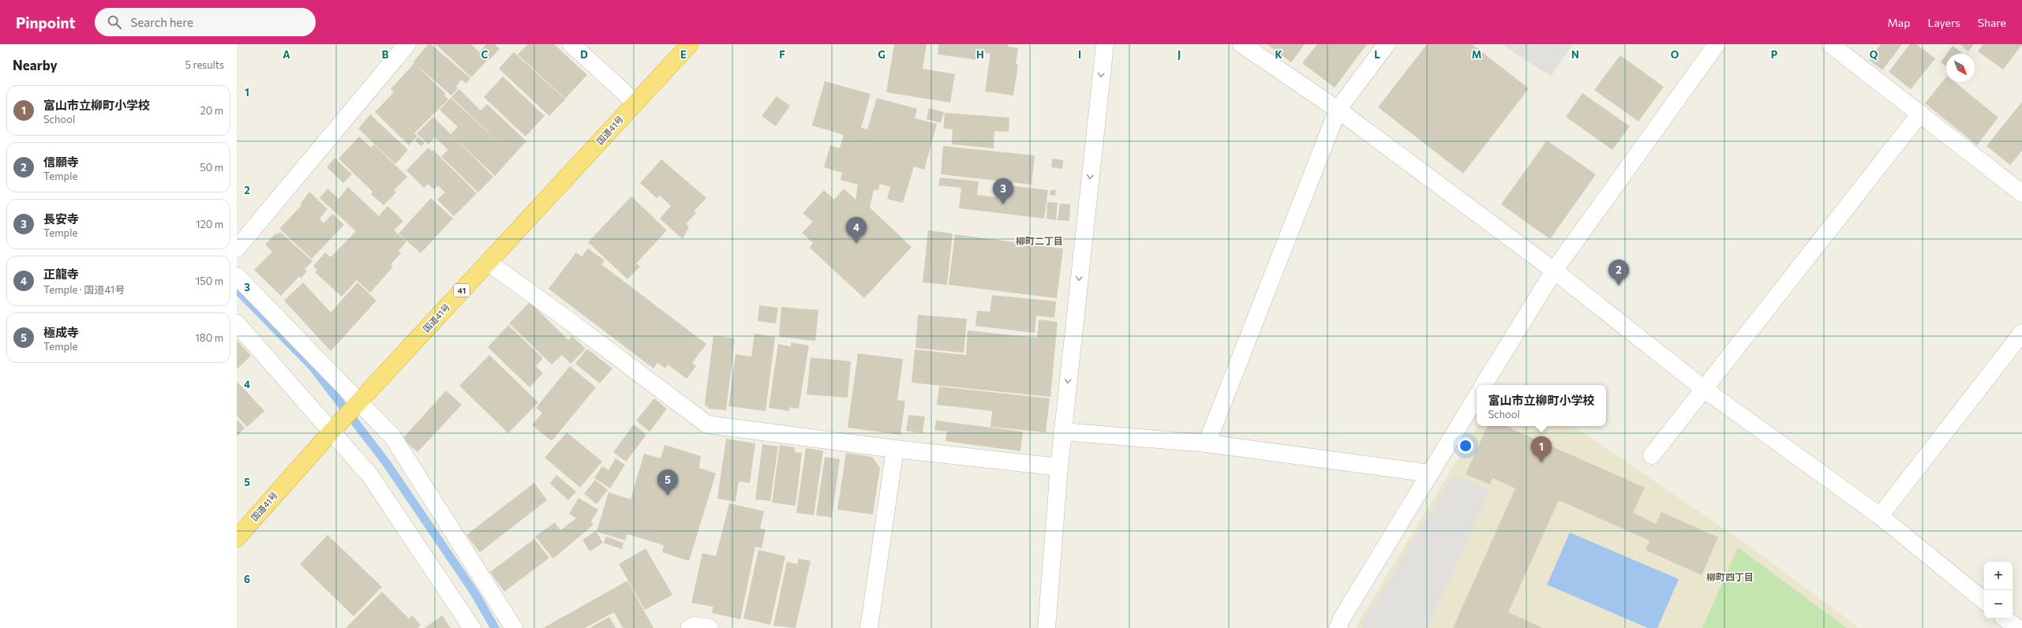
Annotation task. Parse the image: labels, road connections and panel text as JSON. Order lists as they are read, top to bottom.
{
  "streets": {
    "highway": ["国道41号", "41"]
  },
  "districts": ["柳町二丁目", "柳町四丁目"],
  "north": "bottom right",
  "page": {
    "header": "Pinpoint",
    "search": "Search here",
    "nav": ["Map", "Layers", "Share"],
    "heading": ["Nearby", "5 results"],
    "list": [
      {
        "mark": "1",
        "name": "富山市立柳町小学校",
        "note": "School",
        "value": "20 m"
      },
      {
        "mark": "2",
        "name": "信願寺",
        "note": "Temple",
        "value": "50 m"
      },
      {
        "mark": "3",
        "name": "長安寺",
        "note": "Temple",
        "value": "120 m"
      },
      {
        "mark": "4",
        "name": "正龍寺",
        "note": "Temple · 国道41号",
        "value": "150 m"
      },
      {
        "mark": "5",
        "name": "極成寺",
        "note": "Temple",
        "value": "180 m"
      }
    ],
    "pins": [
      "3",
      "4",
      "2",
      "1",
      "5"
    ],
    "popup": ["富山市立柳町小学校", "School"],
    "map_buttons": ["+", "−"]
  },
  "grid": {
    "columns": [
      "A",
      "B",
      "C",
      "D",
      "E",
      "F",
      "G",
      "H",
      "I",
      "J",
      "K",
      "L",
      "M",
      "N",
      "O",
      "P",
      "Q"
    ],
    "rows": [
      "1",
      "2",
      "3",
      "4",
      "5",
      "6"
    ]
  }
}
